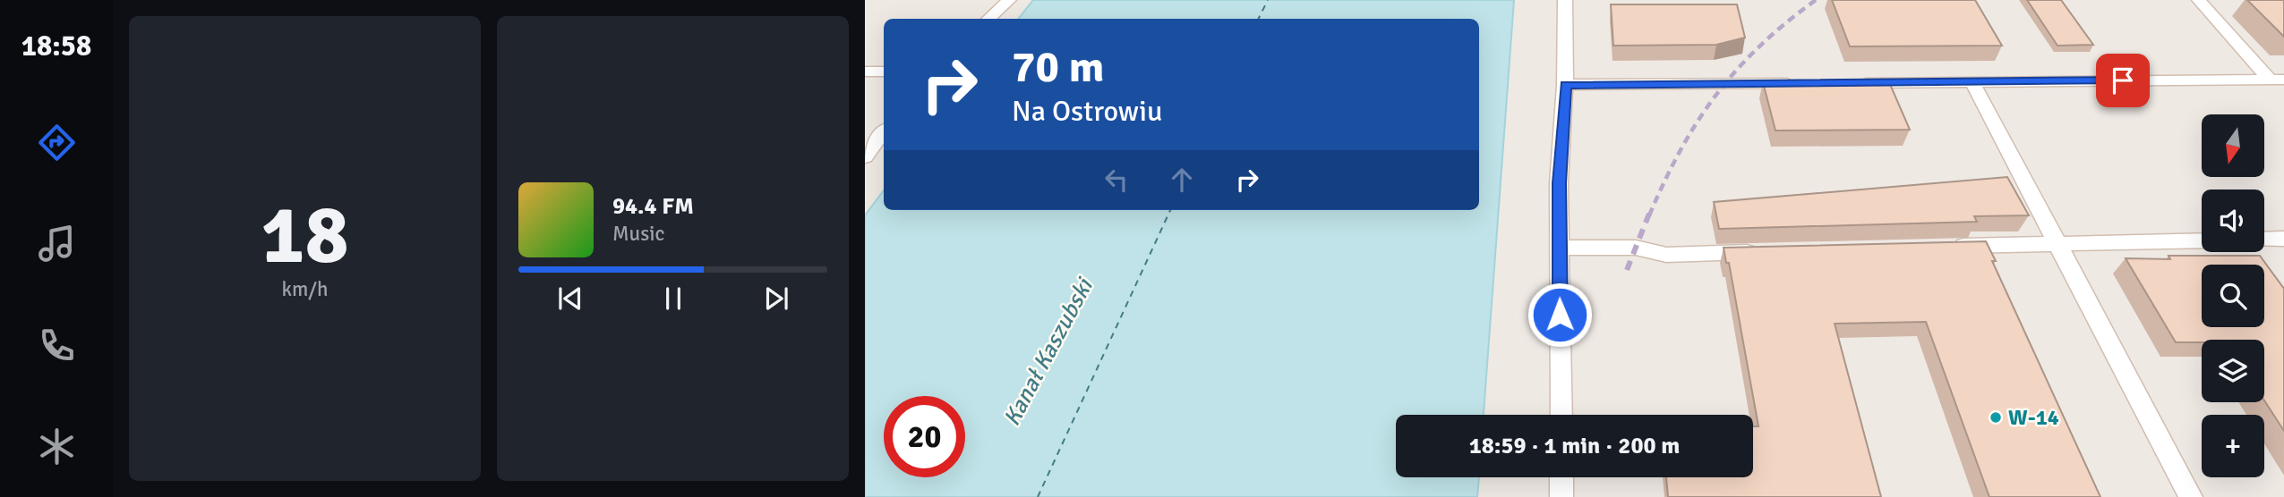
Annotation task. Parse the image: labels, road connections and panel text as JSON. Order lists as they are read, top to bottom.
{
  "water": ["Kanał Kaszubski"],
  "places": ["W-14"],
  "north": "bottom",
  "page": {
    "tabs": "18:58",
    "tile": ["18", "km/h"],
    "turn": ["70 m", "Na Ostrowiu"],
    "map_buttons": "+",
    "song": ["94.4 FM", "Music"],
    "limit": "20",
    "trip": "18:59 · 1 min · 200 m"
  }
}
